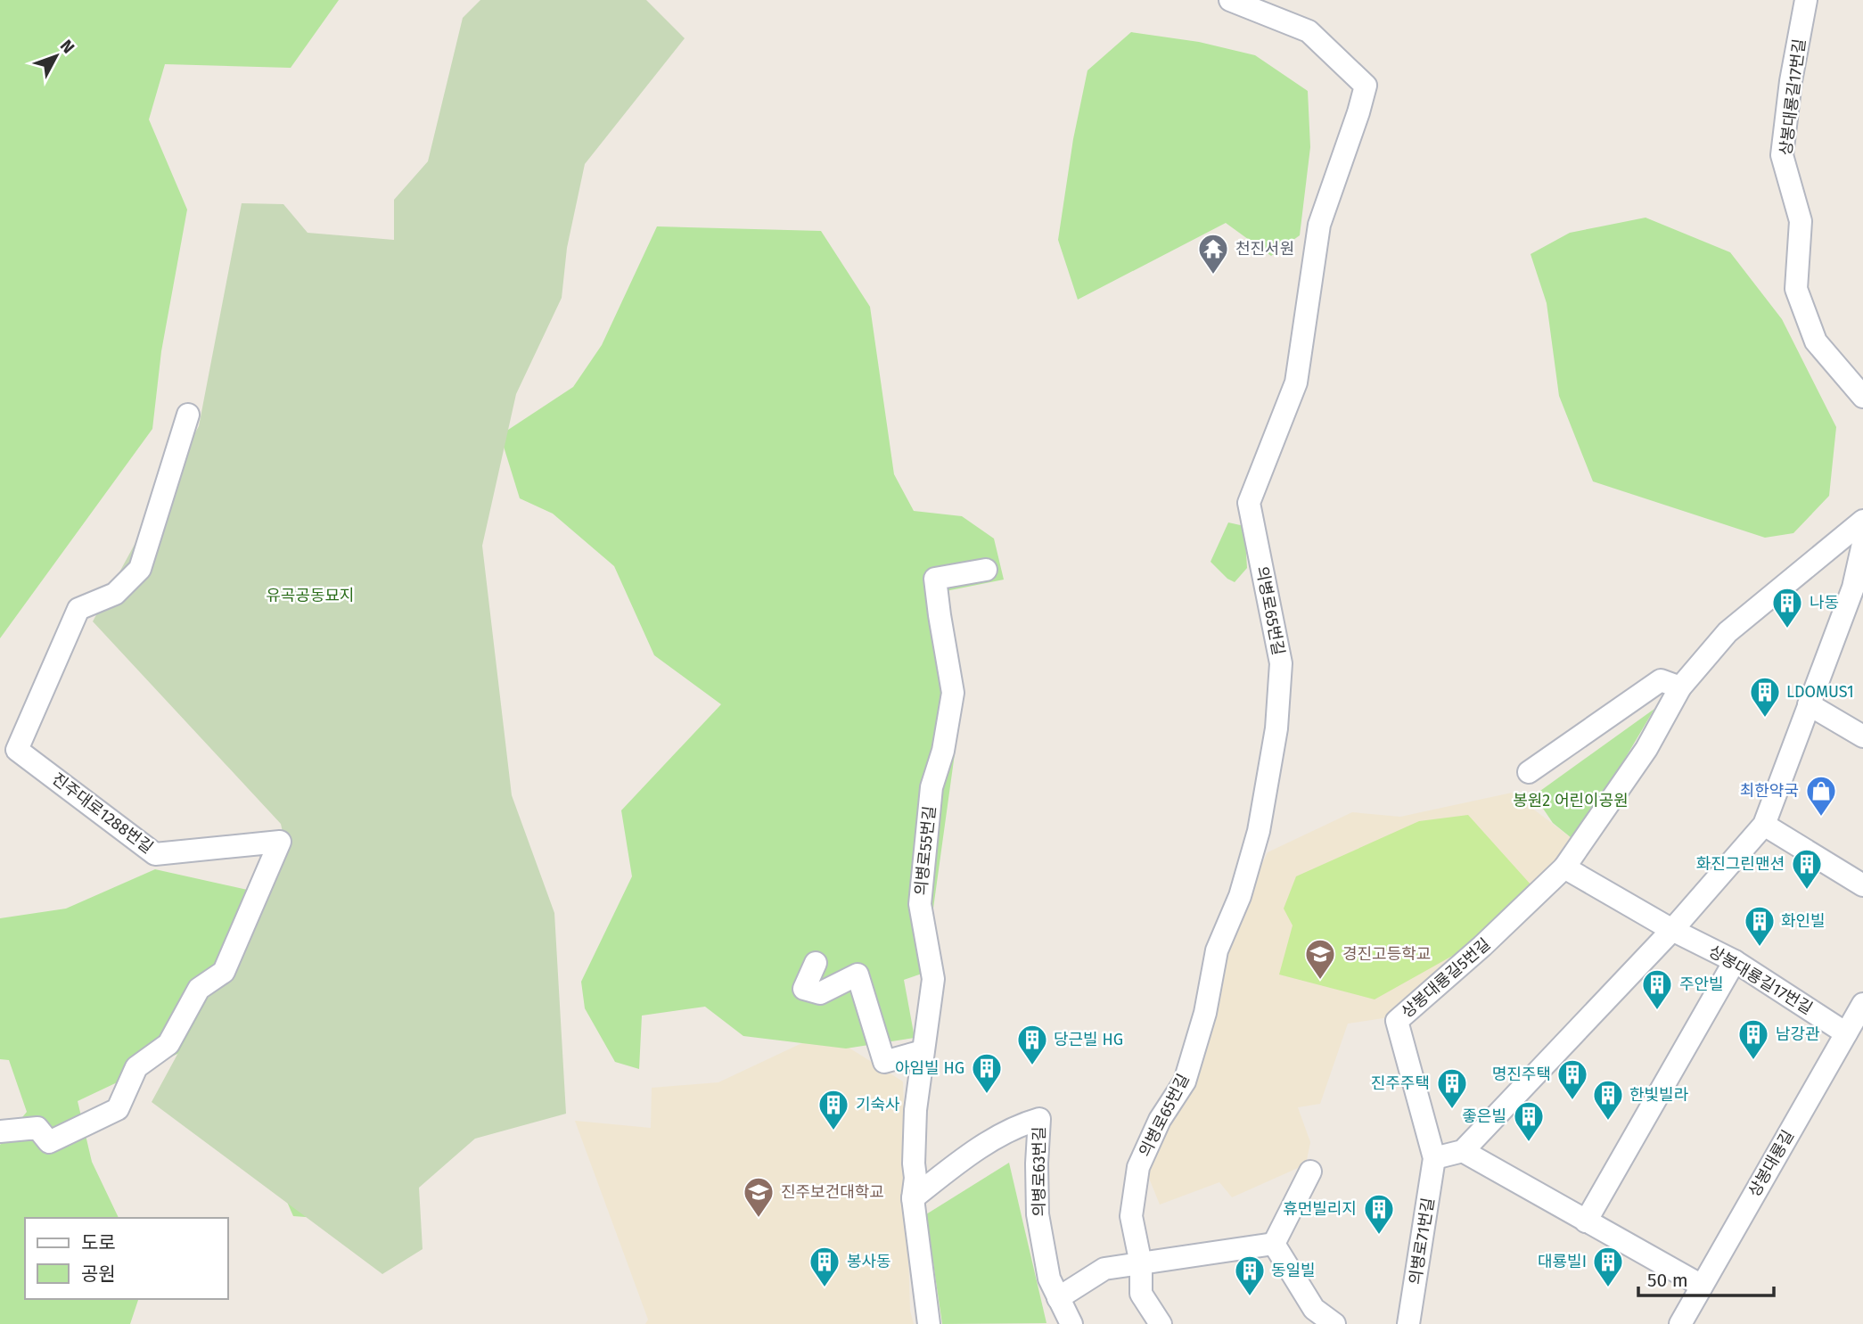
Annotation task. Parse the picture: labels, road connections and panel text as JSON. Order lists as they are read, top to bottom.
{
  "streets": {
    "street": [
      "상봉대룡길17번길",
      "의병로65번길",
      "진주대로1288번길",
      "의병로55번길",
      "상봉대룡길5번길",
      "상봉대룡길",
      "의병로63번길",
      "의병로71번길"
    ]
  },
  "crossings": [
    ["상봉대룡길17번길", "상봉대룡길5번길"],
    ["상봉대룡길17번길", "상봉대룡길"],
    ["의병로55번길", "의병로63번길"],
    ["상봉대룡길5번길", "의병로71번길"]
  ],
  "parks": ["유곡공동묘지", "봉원2 어린이공원"],
  "places": {
    "temple": ["천진서원"],
    "building": [
      "나동",
      "LDOMUS1",
      "화진그린맨션",
      "화인빌",
      "주안빌",
      "남강관",
      "당근빌 HG",
      "아임빌 HG",
      "명진주택",
      "진주주택",
      "한빛빌라",
      "기숙사",
      "좋은빌",
      "휴먼빌리지",
      "봉사동",
      "대룡빌I",
      "동일빌"
    ],
    "shop": ["최한약국"],
    "school or university": ["경진고등학교", "진주보건대학교"]
  },
  "legend": ["도로", "공원"],
  "scale_bar": "50 m",
  "north": "top right"
}
